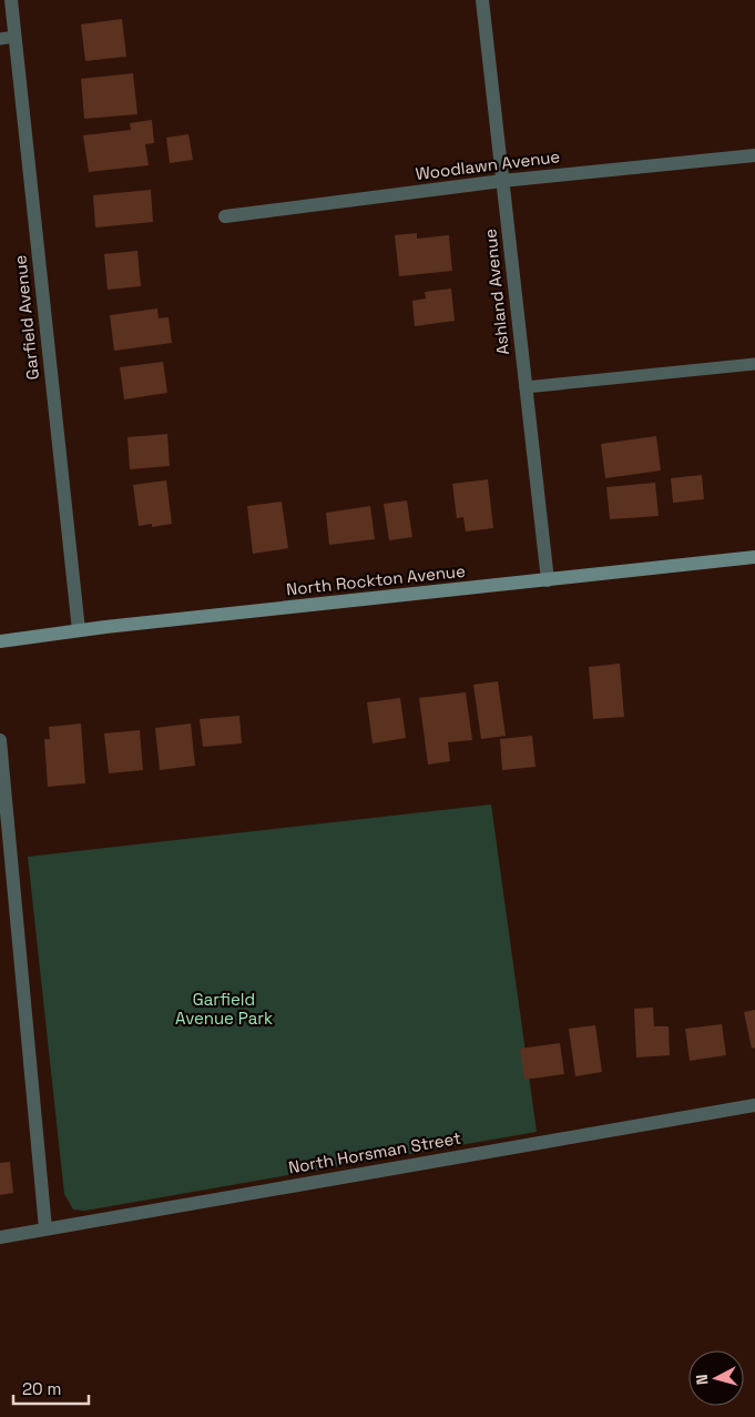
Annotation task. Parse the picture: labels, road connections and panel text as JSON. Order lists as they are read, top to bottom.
{
  "streets": {
    "main road": ["North Rockton Avenue"],
    "street": [
      "Woodlawn Avenue",
      "Ashland Avenue",
      "Garfield Avenue",
      "North Horsman Street"
    ]
  },
  "crossings": [
    ["Woodlawn Avenue", "Ashland Avenue"],
    ["Ashland Avenue", "North Rockton Avenue"],
    ["Garfield Avenue", "North Rockton Avenue"]
  ],
  "parks": ["Garfield Avenue Park"],
  "scale_bar": "20 m",
  "north": "left"
}
